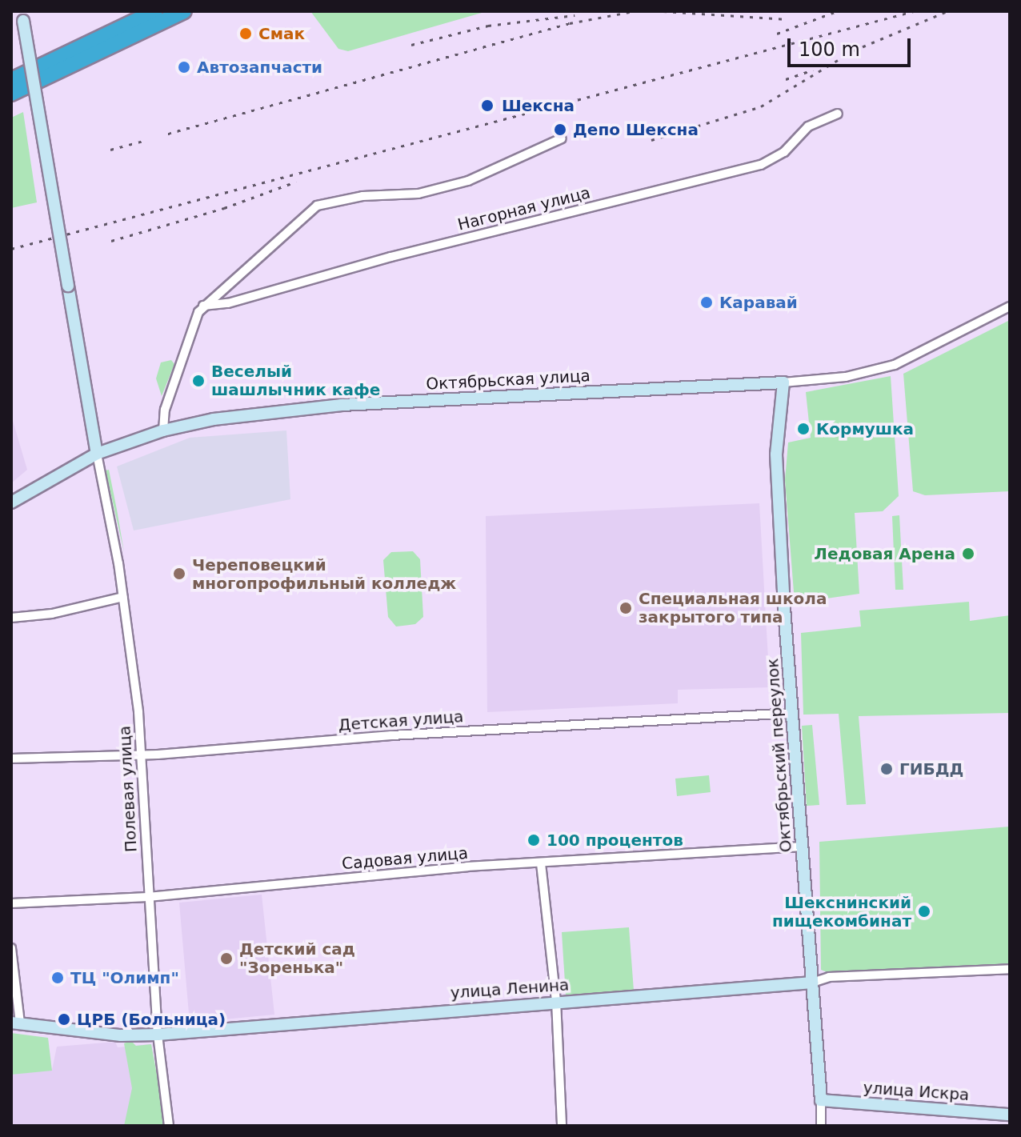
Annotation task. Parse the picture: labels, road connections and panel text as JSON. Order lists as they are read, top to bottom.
{
  "streets": {
    "street": [
      "Нагорная улица",
      "Октябрьская улица",
      "Детская улица",
      "Октябрьский переулок",
      "Полевая улица",
      "Садовая улица",
      "улица Ленина",
      "улица Искра"
    ]
  },
  "crossings": [
    ["Октябрьская улица", "Октябрьский переулок"],
    ["Октябрьская улица", "Полевая улица"],
    ["Детская улица", "Октябрьский переулок"],
    ["Детская улица", "Полевая улица"],
    ["Октябрьский переулок", "Садовая улица"],
    ["Октябрьский переулок", "улица Ленина"],
    ["Октябрьский переулок", "улица Искра"],
    ["Полевая улица", "Садовая улица"],
    ["Полевая улица", "улица Ленина"]
  ],
  "places": [
    "Смак",
    "Автозапчасти",
    "Шексна",
    "Депо Шексна",
    "Каравай",
    "Веселый шашлычник кафе",
    "Кормушка",
    "Ледовая Арена",
    "Череповецкий многопрофильный колледж",
    "Специальная школа закрытого типа",
    "ГИБДД",
    "100 процентов",
    "Шекснинский пищекомбинат",
    "Детский сад \"Зоренька\"",
    "ТЦ \"Олимп\"",
    "ЦРБ (Больница)"
  ],
  "scale_bar": "100 m"
}
